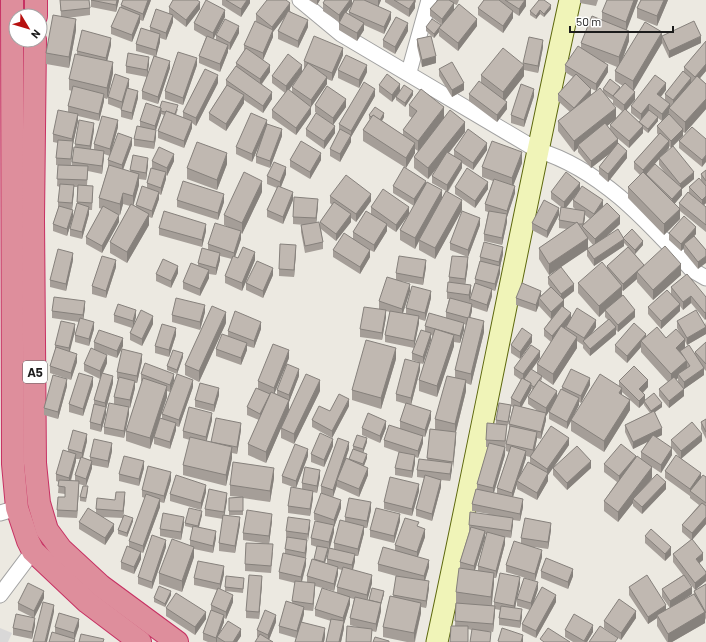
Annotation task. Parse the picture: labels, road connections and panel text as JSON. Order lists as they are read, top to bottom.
{
  "streets": {
    "highway": ["A5"]
  },
  "scale_bar": "50 m",
  "north": "bottom right"
}
